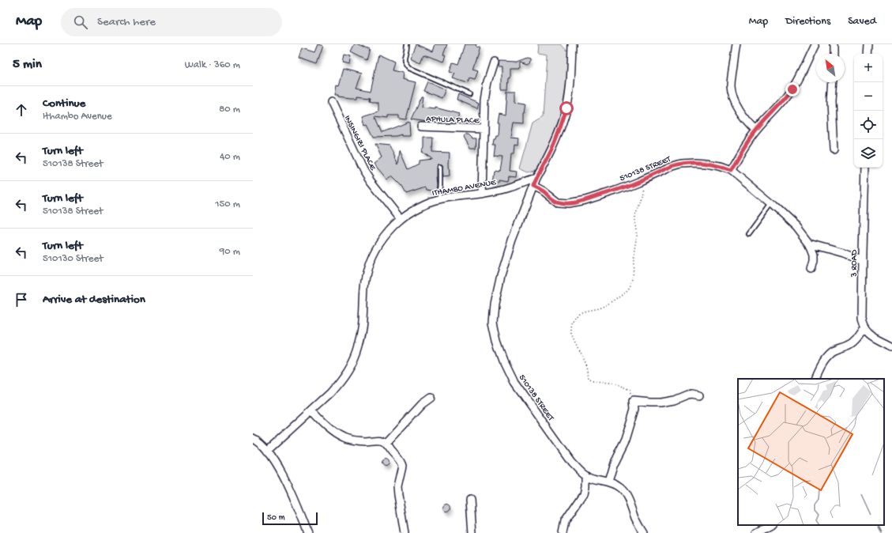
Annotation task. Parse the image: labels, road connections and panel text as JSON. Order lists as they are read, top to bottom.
{
  "streets": {
    "street": [
      "APHULA PLACE",
      "INSINGIZI PLACE",
      "510138 STREET",
      "ITHAMBO AVENUE",
      "3 ROAD"
    ]
  },
  "crossings": [
    ["APHULA PLACE", "ITHAMBO AVENUE"],
    ["INSINGIZI PLACE", "ITHAMBO AVENUE"],
    ["510138 STREET", "ITHAMBO AVENUE"]
  ],
  "scale_bar": "50 m",
  "north": "top left",
  "page": {
    "header": "Map",
    "search": "Search here",
    "nav": ["Map", "Directions", "Saved"],
    "heading": ["5 min", "Walk · 360 m"],
    "map_buttons": ["+", "−"],
    "list": [
      ["Continue", "Ithambo Avenue", "80 m"],
      ["Turn left", "510138 Street", "40 m"],
      ["Turn left", "510138 Street", "150 m"],
      ["Turn left", "510130 Street", "90 m"],
      "Arrive at destination"
    ],
    "scale": "50 m"
  }
}
